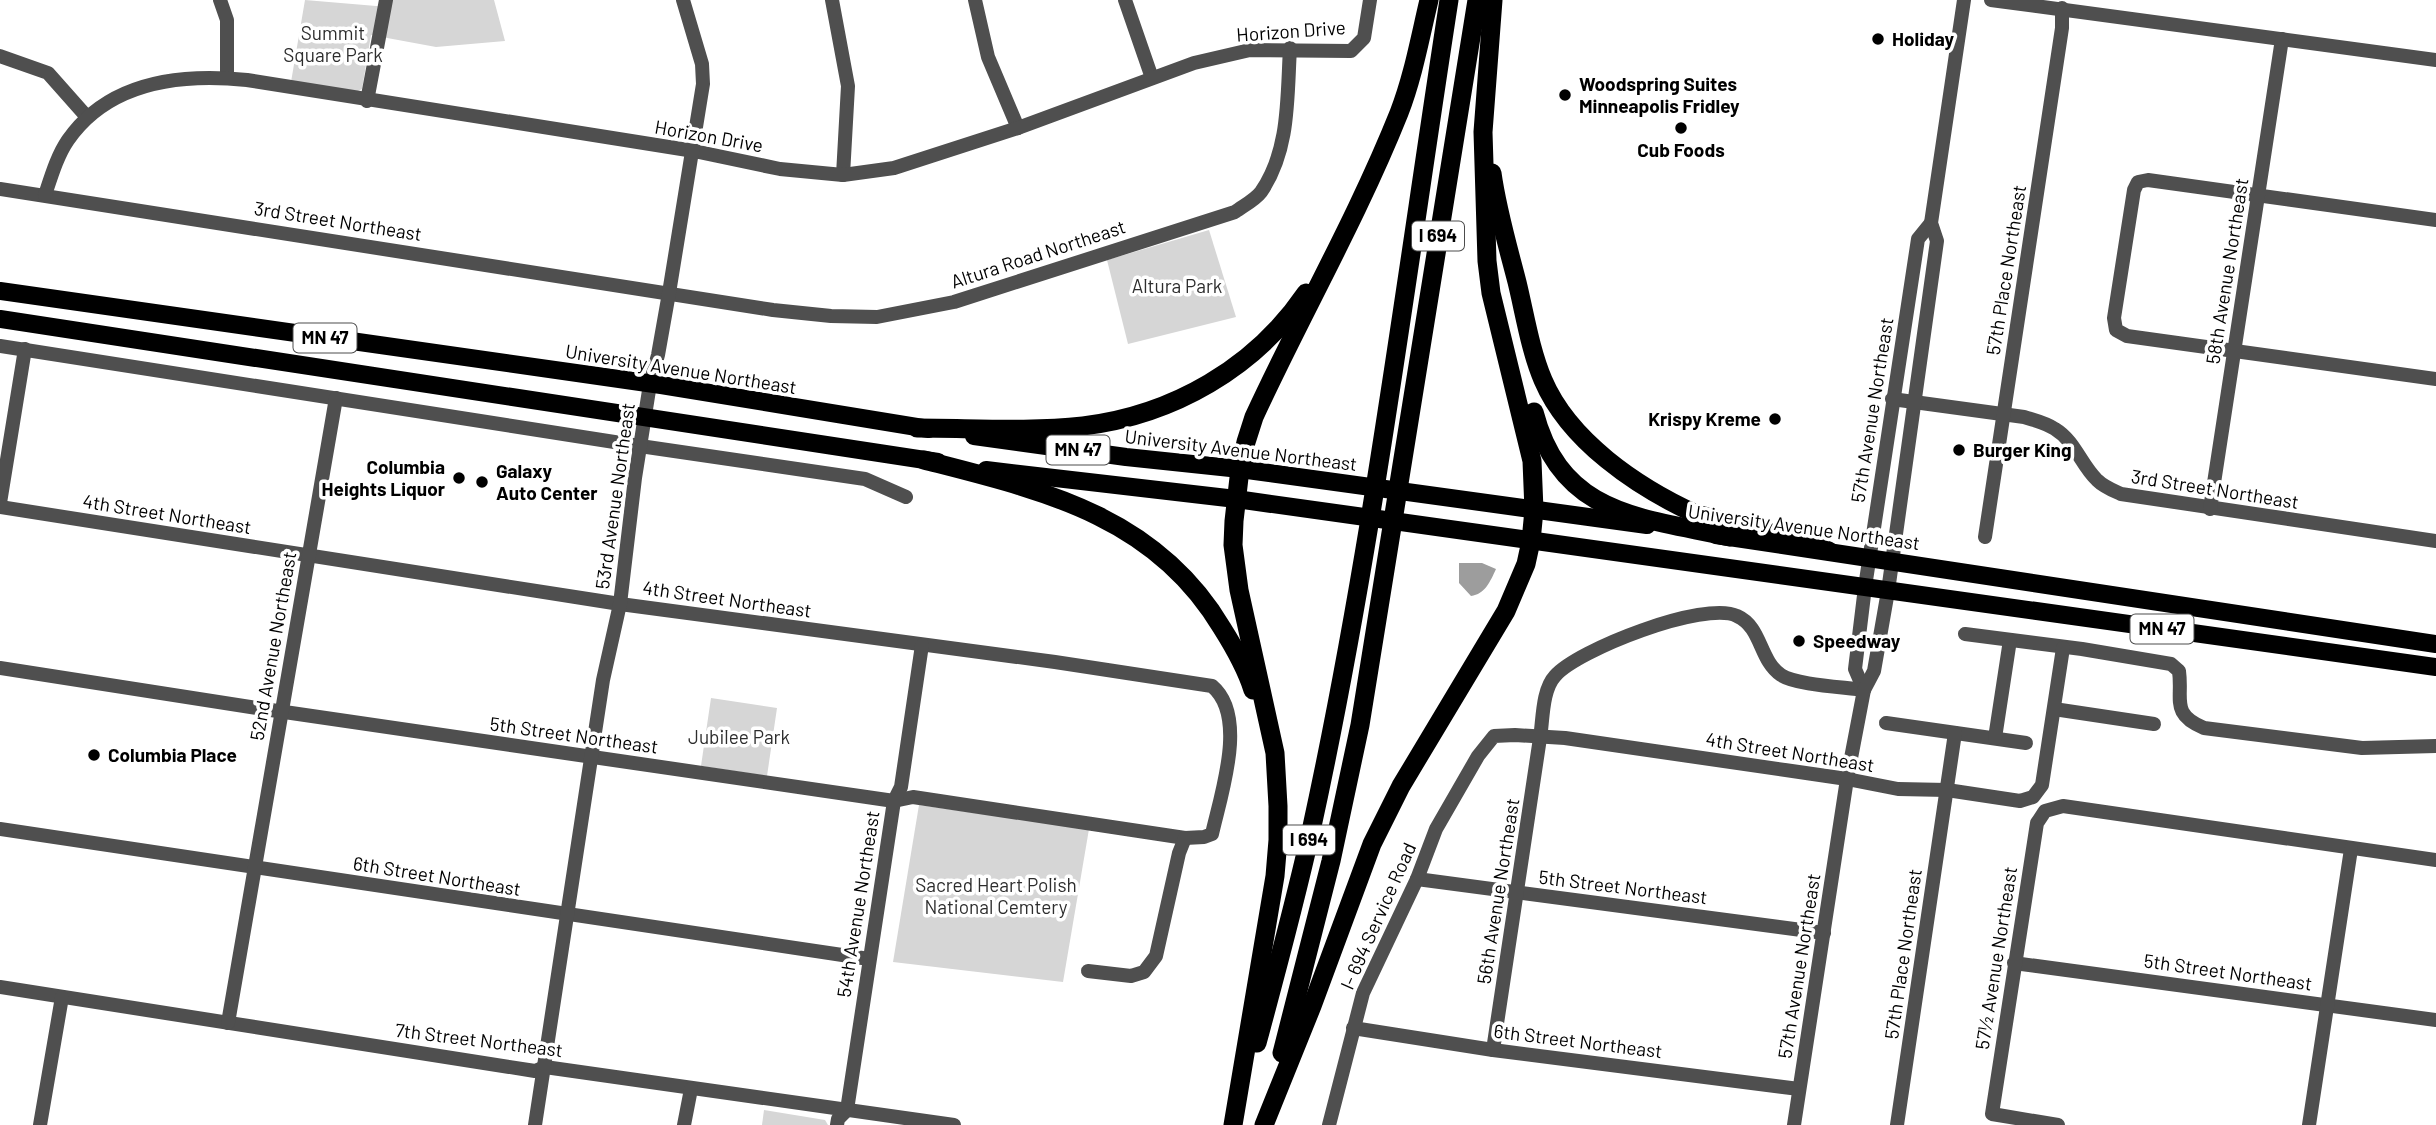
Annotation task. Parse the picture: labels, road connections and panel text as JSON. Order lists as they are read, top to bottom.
{
  "streets": {
    "highway": ["I 694"],
    "main road": ["MN 47", "University Avenue Northeast"],
    "street": [
      "Horizon Drive",
      "3rd Street Northeast",
      "Altura Road Northeast",
      "57th Place Northeast",
      "58th Avenue Northeast",
      "57th Avenue Northeast",
      "53rd Avenue Northeast",
      "4th Street Northeast",
      "52nd Avenue Northeast",
      "5th Street Northeast",
      "6th Street Northeast",
      "56th Avenue Northeast",
      "54th Avenue Northeast",
      "I- 694 Service Road",
      "57½ Avenue Northeast",
      "7th Street Northeast"
    ]
  },
  "crossings": [
    ["Horizon Drive", "3rd Street Northeast"],
    ["Horizon Drive", "Altura Road Northeast"],
    ["Horizon Drive", "53rd Avenue Northeast"],
    ["3rd Street Northeast", "Altura Road Northeast"],
    ["3rd Street Northeast", "57th Place Northeast"],
    ["3rd Street Northeast", "58th Avenue Northeast"],
    ["3rd Street Northeast", "57th Avenue Northeast"],
    ["3rd Street Northeast", "53rd Avenue Northeast"],
    ["Altura Road Northeast", "53rd Avenue Northeast"],
    ["57th Place Northeast", "4th Street Northeast"],
    ["MN 47", "57th Avenue Northeast"],
    ["MN 47", "53rd Avenue Northeast"],
    ["University Avenue Northeast", "57th Avenue Northeast"],
    ["University Avenue Northeast", "53rd Avenue Northeast"],
    ["57th Avenue Northeast", "4th Street Northeast"],
    ["57th Avenue Northeast", "5th Street Northeast"],
    ["57th Avenue Northeast", "6th Street Northeast"],
    ["57th Avenue Northeast", "56th Avenue Northeast"],
    ["53rd Avenue Northeast", "4th Street Northeast"],
    ["53rd Avenue Northeast", "5th Street Northeast"],
    ["53rd Avenue Northeast", "6th Street Northeast"],
    ["53rd Avenue Northeast", "7th Street Northeast"],
    ["4th Street Northeast", "52nd Avenue Northeast"],
    ["4th Street Northeast", "5th Street Northeast"],
    ["4th Street Northeast", "56th Avenue Northeast"],
    ["4th Street Northeast", "54th Avenue Northeast"],
    ["4th Street Northeast", "I- 694 Service Road"],
    ["52nd Avenue Northeast", "5th Street Northeast"],
    ["52nd Avenue Northeast", "6th Street Northeast"],
    ["52nd Avenue Northeast", "7th Street Northeast"],
    ["5th Street Northeast", "56th Avenue Northeast"],
    ["5th Street Northeast", "54th Avenue Northeast"],
    ["5th Street Northeast", "I- 694 Service Road"],
    ["5th Street Northeast", "57½ Avenue Northeast"],
    ["6th Street Northeast", "56th Avenue Northeast"],
    ["6th Street Northeast", "54th Avenue Northeast"],
    ["6th Street Northeast", "I- 694 Service Road"],
    ["54th Avenue Northeast", "7th Street Northeast"]
  ],
  "parks": [
    "Summit Square Park",
    "Altura Park",
    "Jubilee Park",
    "Sacred Heart Polish National Cemtery"
  ],
  "places": [
    "Holiday",
    "Woodspring Suites Minneapolis Fridley",
    "Cub Foods",
    "Krispy Kreme",
    "Burger King",
    "Columbia Heights Liquor",
    "Galaxy Auto Center",
    "Speedway",
    "Columbia Place"
  ]
}
